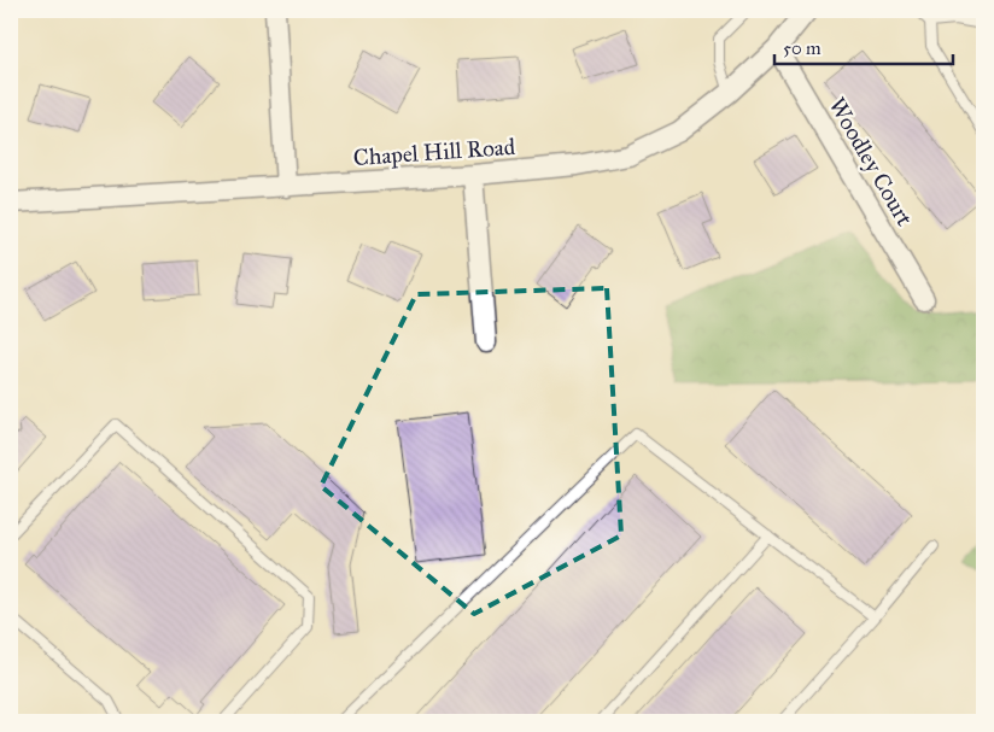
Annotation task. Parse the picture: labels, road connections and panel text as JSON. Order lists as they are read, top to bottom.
{
  "streets": {
    "street": ["Chapel Hill Road", "Woodley Court"]
  },
  "crossings": [
    ["Chapel Hill Road", "Woodley Court"]
  ],
  "scale_bar": "50 m"
}
